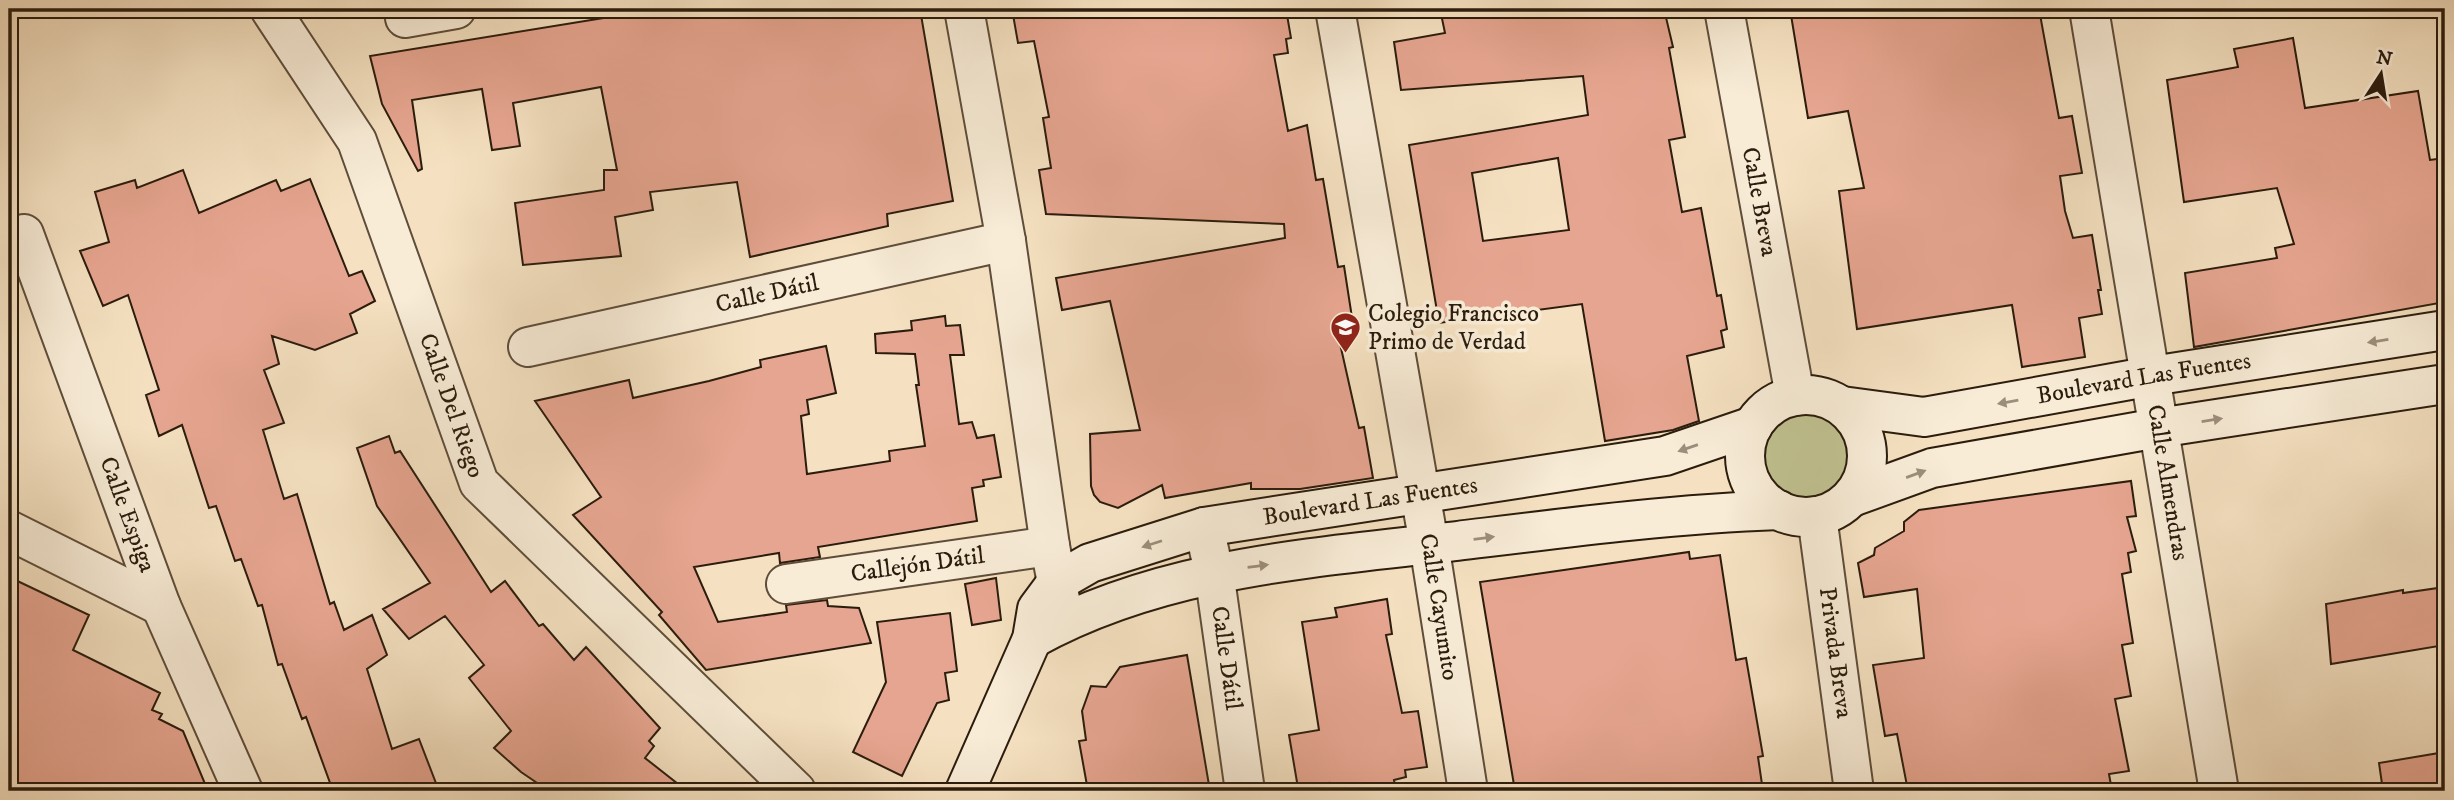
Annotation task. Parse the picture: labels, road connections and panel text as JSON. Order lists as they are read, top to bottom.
{
  "streets": {
    "street": [
      "Calle Breva",
      "Calle Dátil",
      "Boulevard Las Fuentes",
      "Calle Del Riego",
      "Calle Almendras",
      "Calle Espiga",
      "Callejón Dátil",
      "Calle Cayumito",
      "Privada Breva"
    ]
  },
  "crossings": [
    ["Calle Breva", "Boulevard Las Fuentes"],
    ["Calle Breva", "Privada Breva"],
    ["Calle Dátil", "Boulevard Las Fuentes"],
    ["Boulevard Las Fuentes", "Calle Almendras"],
    ["Boulevard Las Fuentes", "Callejón Dátil"],
    ["Boulevard Las Fuentes", "Calle Cayumito"],
    ["Boulevard Las Fuentes", "Privada Breva"]
  ],
  "places": {
    "school or university": ["Colegio Francisco Primo de Verdad"]
  },
  "north": "top"
}
